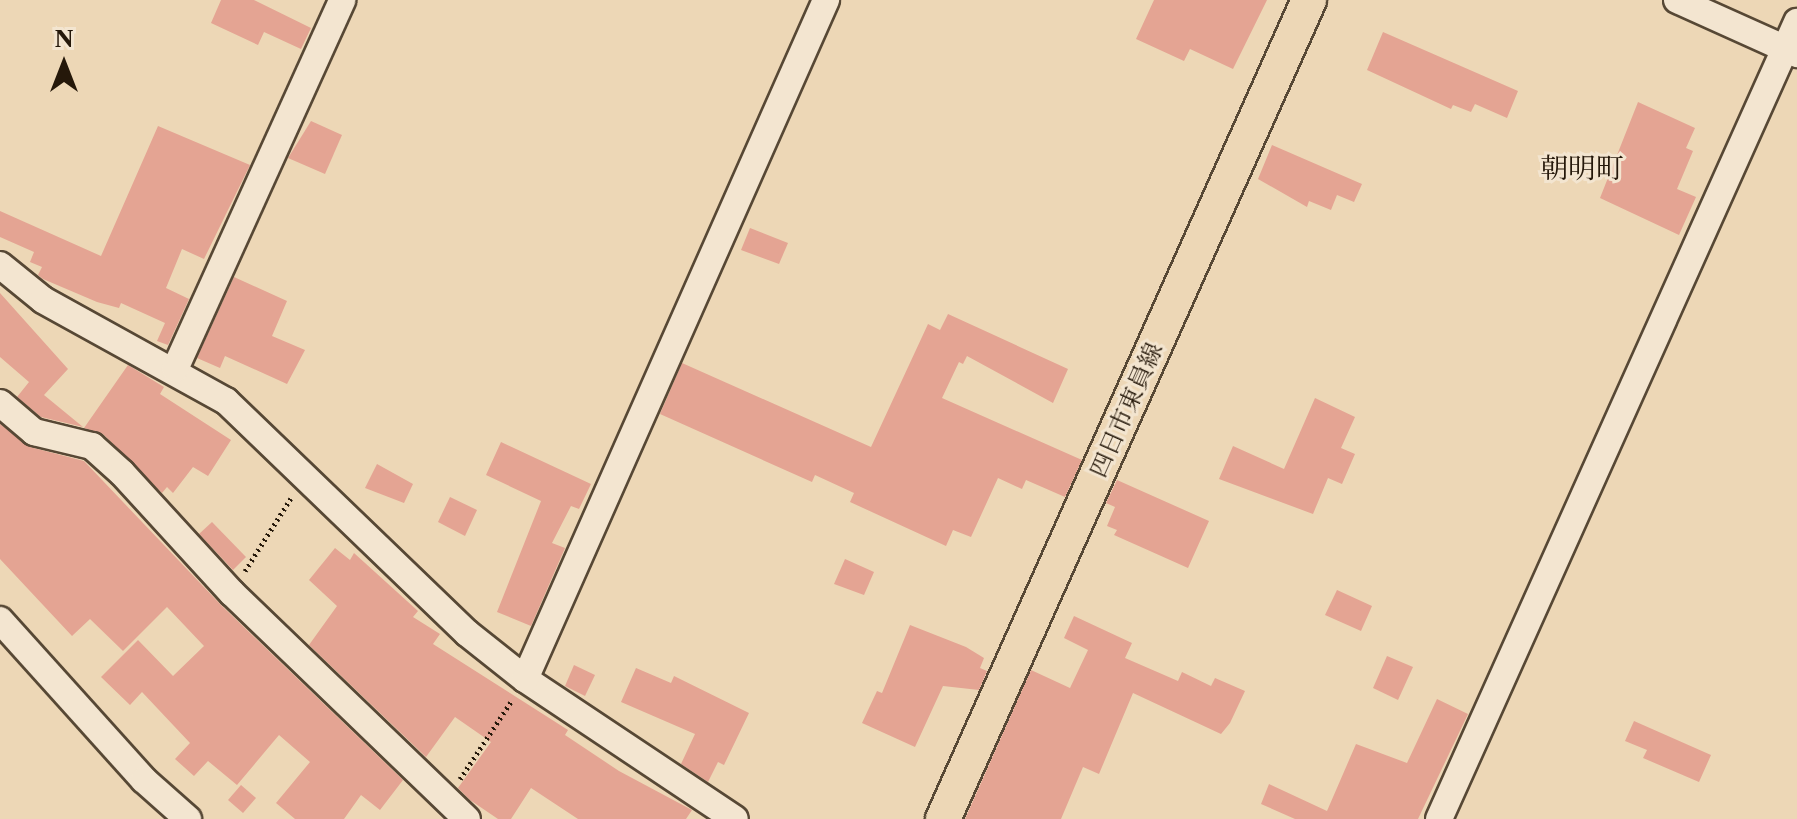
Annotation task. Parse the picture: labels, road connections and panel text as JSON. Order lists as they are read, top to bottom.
{
  "streets": {
    "main road": ["四日市東員線"]
  },
  "districts": ["朝明町"],
  "north": "top"
}
